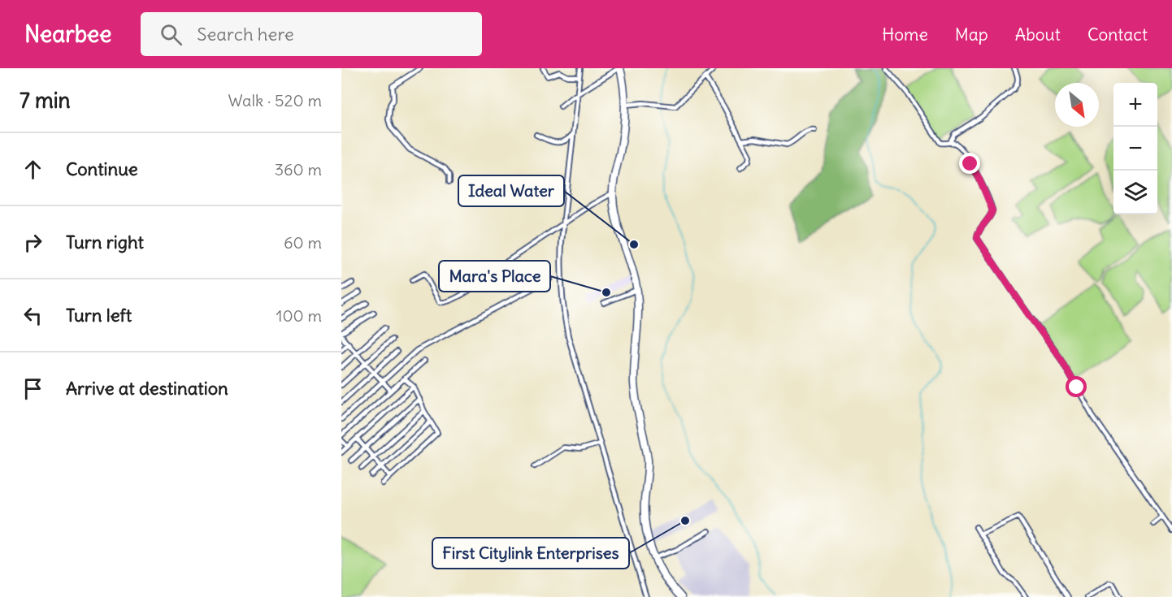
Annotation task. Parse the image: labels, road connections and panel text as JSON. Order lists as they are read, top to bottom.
{
  "places": ["Ideal Water", "Mara's Place", "First Citylink Enterprises"],
  "north": "bottom right",
  "page": {
    "header": "Nearbee",
    "search": "Search here",
    "nav": [
      "Home",
      "Map",
      "About",
      "Contact"
    ],
    "heading": ["7 min", "Walk · 520 m"],
    "map_buttons": ["+", "−"],
    "list": [
      ["Continue", "360 m"],
      ["Turn right", "60 m"],
      ["Turn left", "100 m"],
      "Arrive at destination"
    ]
  }
}
